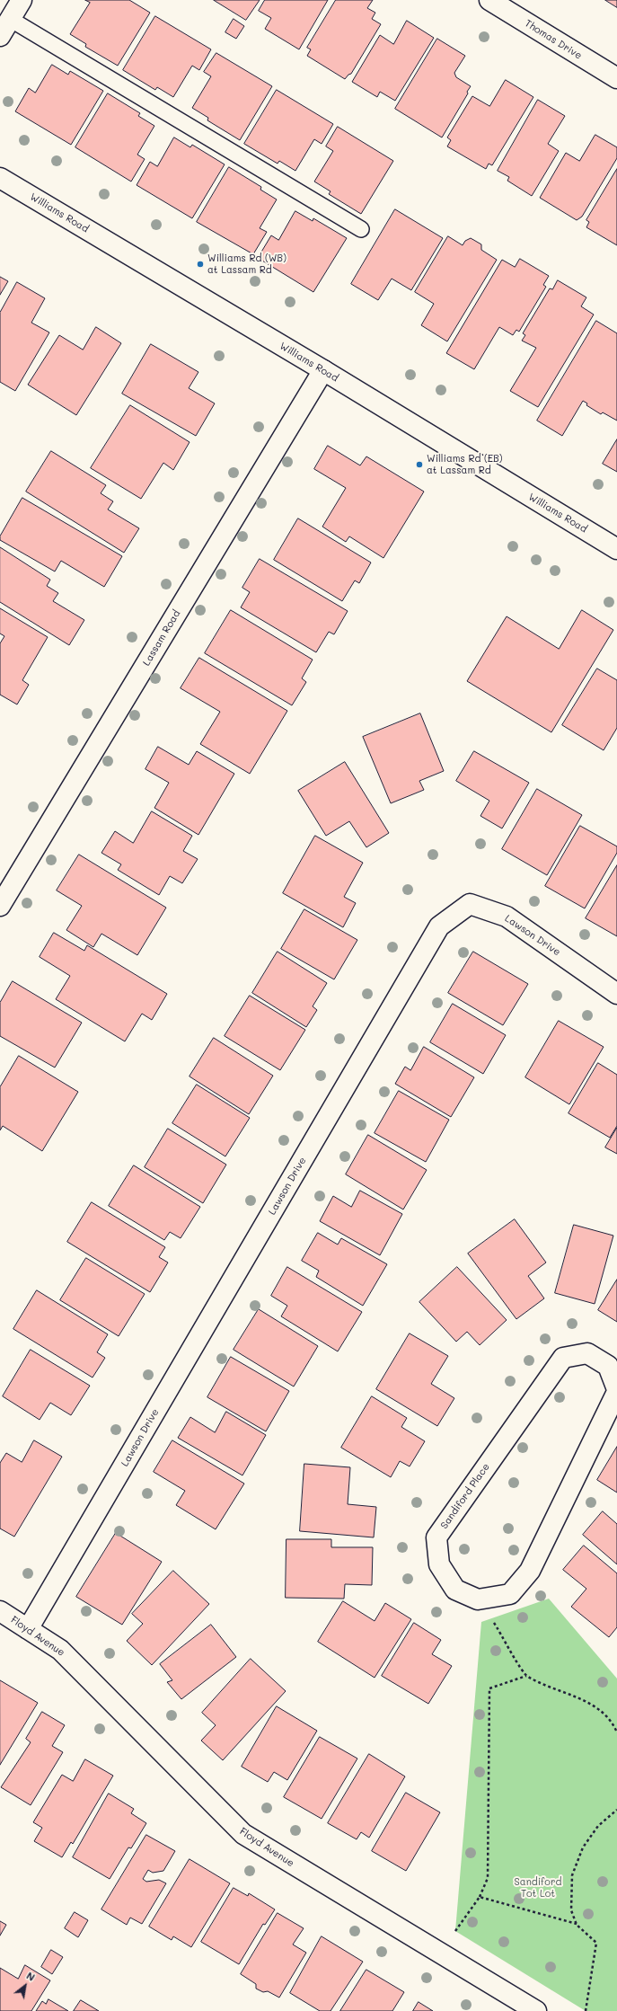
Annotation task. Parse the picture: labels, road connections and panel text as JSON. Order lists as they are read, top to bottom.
{
  "streets": {
    "street": [
      "Thomas Drive",
      "Williams Road",
      "Lassam Road",
      "Lawson Drive",
      "Sandiford Place",
      "Floyd Avenue"
    ]
  },
  "crossings": [
    ["Williams Road", "Lassam Road"],
    ["Lawson Drive", "Floyd Avenue"]
  ],
  "parks": ["Sandiford Tot Lot"],
  "places": ["Williams Rd (WB) at Lassam Rd", "Williams Rd (EB) at Lassam Rd"],
  "north": "top right"
}
